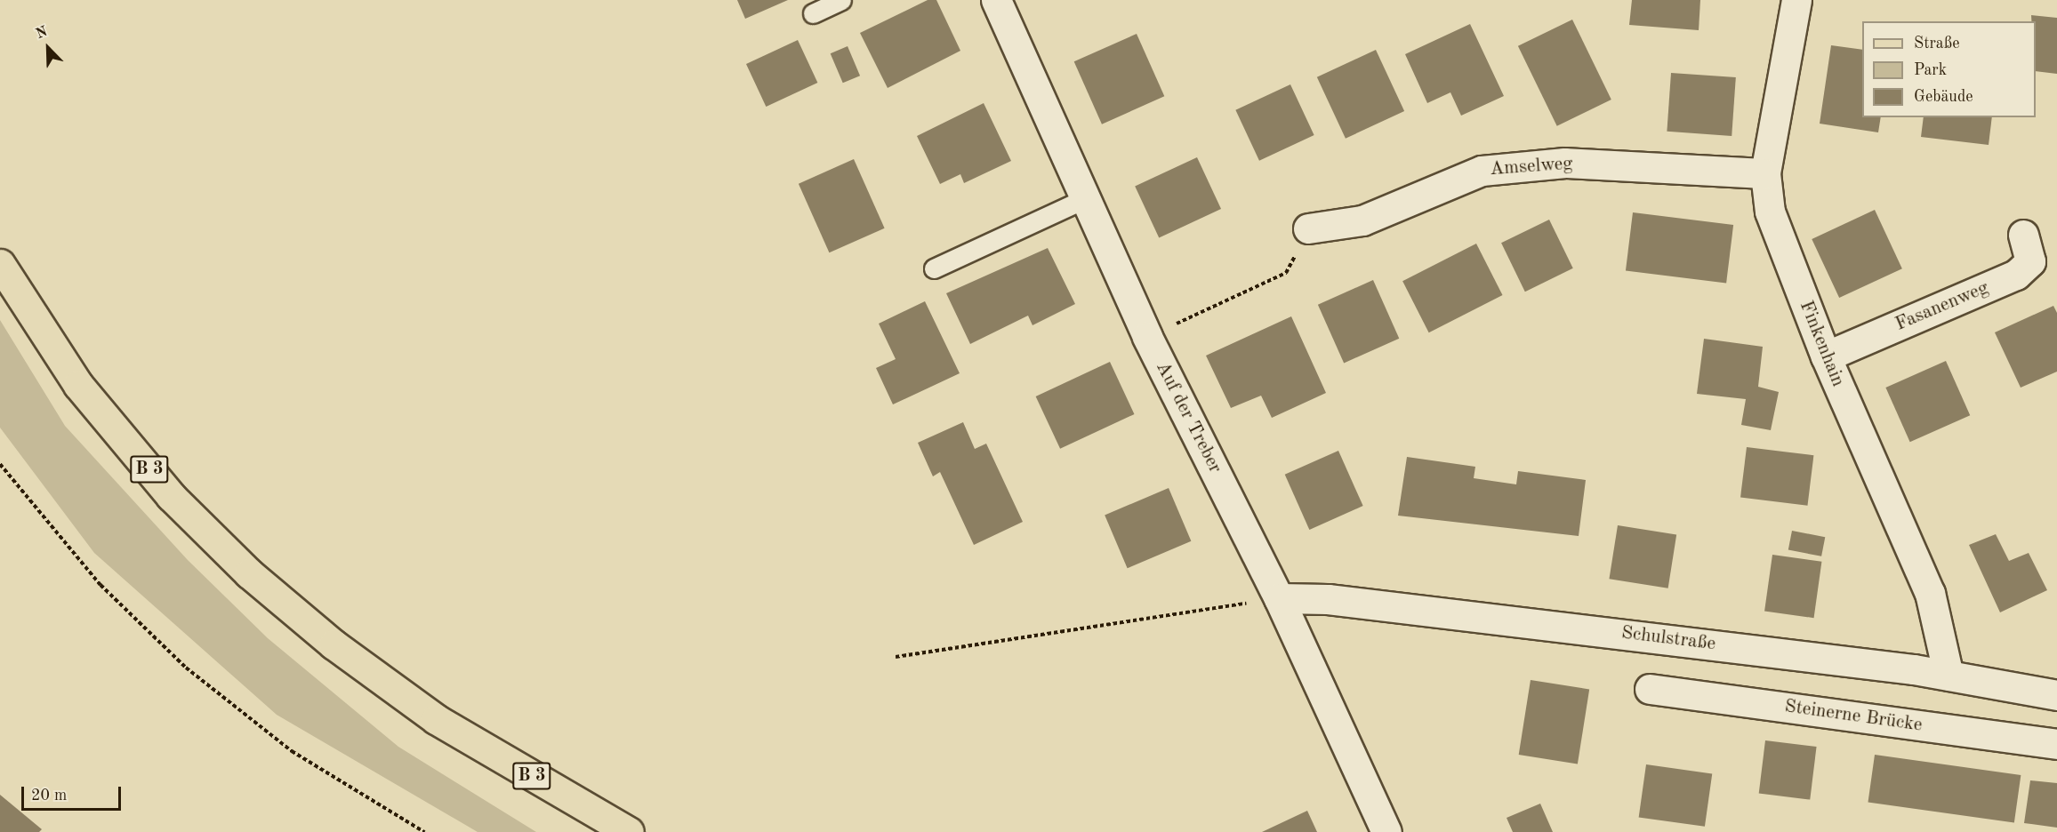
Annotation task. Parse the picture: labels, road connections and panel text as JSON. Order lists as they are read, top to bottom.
{
  "streets": {
    "main road": ["B 3"],
    "street": [
      "Amselweg",
      "Fasanenweg",
      "Finkenhain",
      "Auf der Treber",
      "Schulstraße",
      "Steinerne Brücke"
    ]
  },
  "crossings": [
    ["Amselweg", "Finkenhain"],
    ["Fasanenweg", "Finkenhain"],
    ["Finkenhain", "Schulstraße"],
    ["Auf der Treber", "Schulstraße"]
  ],
  "legend": ["Straße", "Park", "Gebäude"],
  "scale_bar": "20 m",
  "north": "top left"
}
